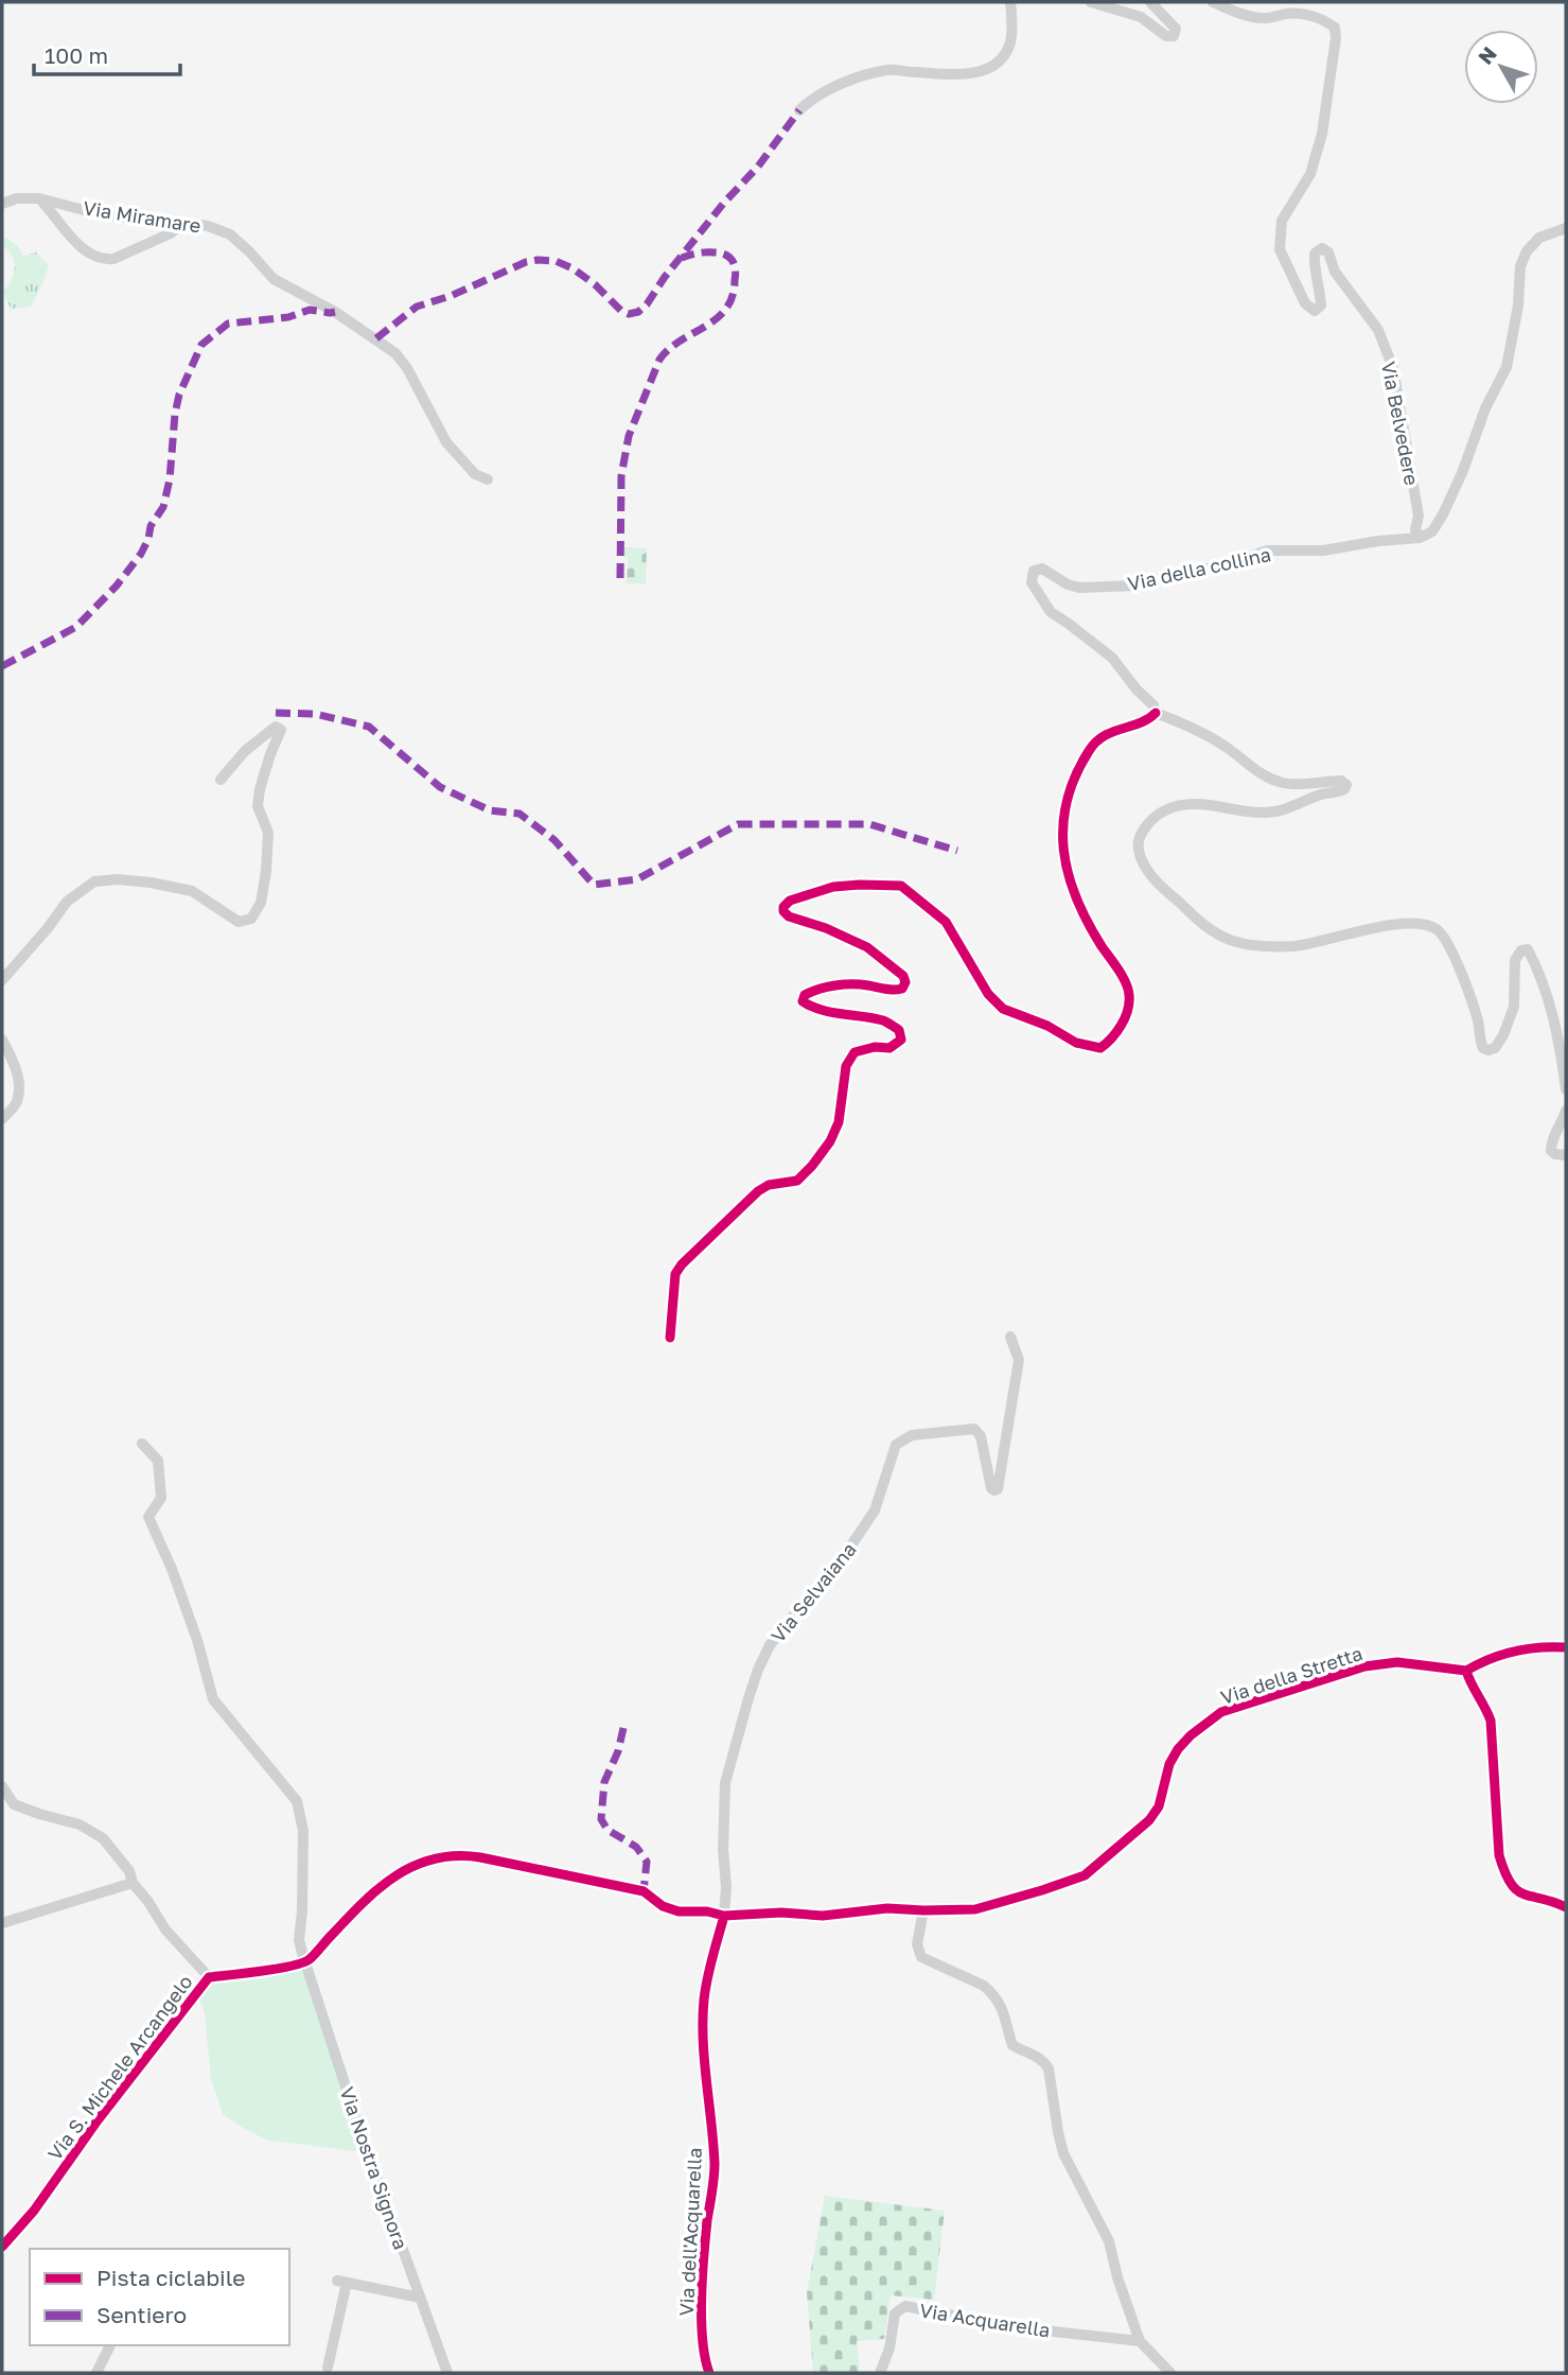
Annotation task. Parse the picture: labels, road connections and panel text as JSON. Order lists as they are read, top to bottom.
{
  "streets": {
    "street": [
      "Via Miramare",
      "Via Belvedere",
      "Via della collina",
      "Via Selvaiana",
      "Via della Stretta",
      "Via S. Michele Arcangelo",
      "Via Nostra Signora",
      "Via dell'Acquarella",
      "Via Acquarella"
    ]
  },
  "crossings": [
    ["Via Belvedere", "Via della collina"],
    ["Via Selvaiana", "Via della Stretta"],
    ["Via Selvaiana", "Via dell'Acquarella"],
    ["Via della Stretta", "Via dell'Acquarella"]
  ],
  "legend": ["Pista ciclabile", "Sentiero"],
  "scale_bar": "100 m",
  "north": "top left"
}
